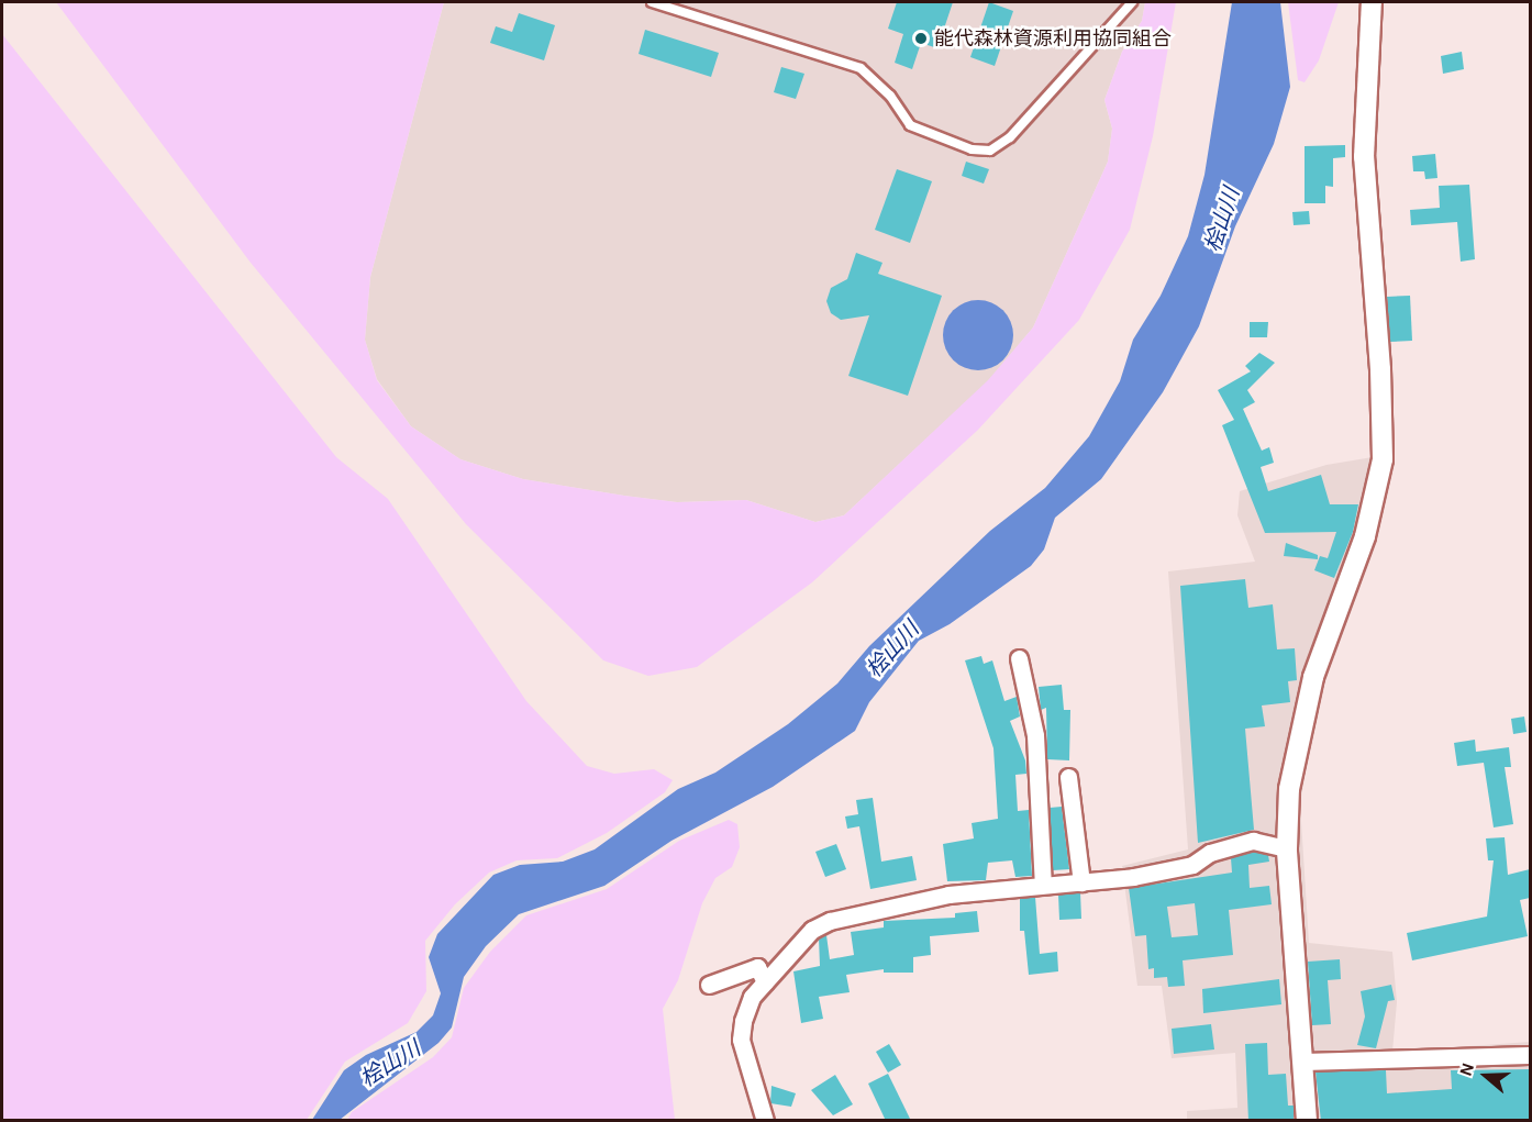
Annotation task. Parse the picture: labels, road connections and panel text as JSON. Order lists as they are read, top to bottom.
{
  "water": ["桧山川"],
  "places": ["能代森林資源利用協同組合"],
  "north": "left"
}
